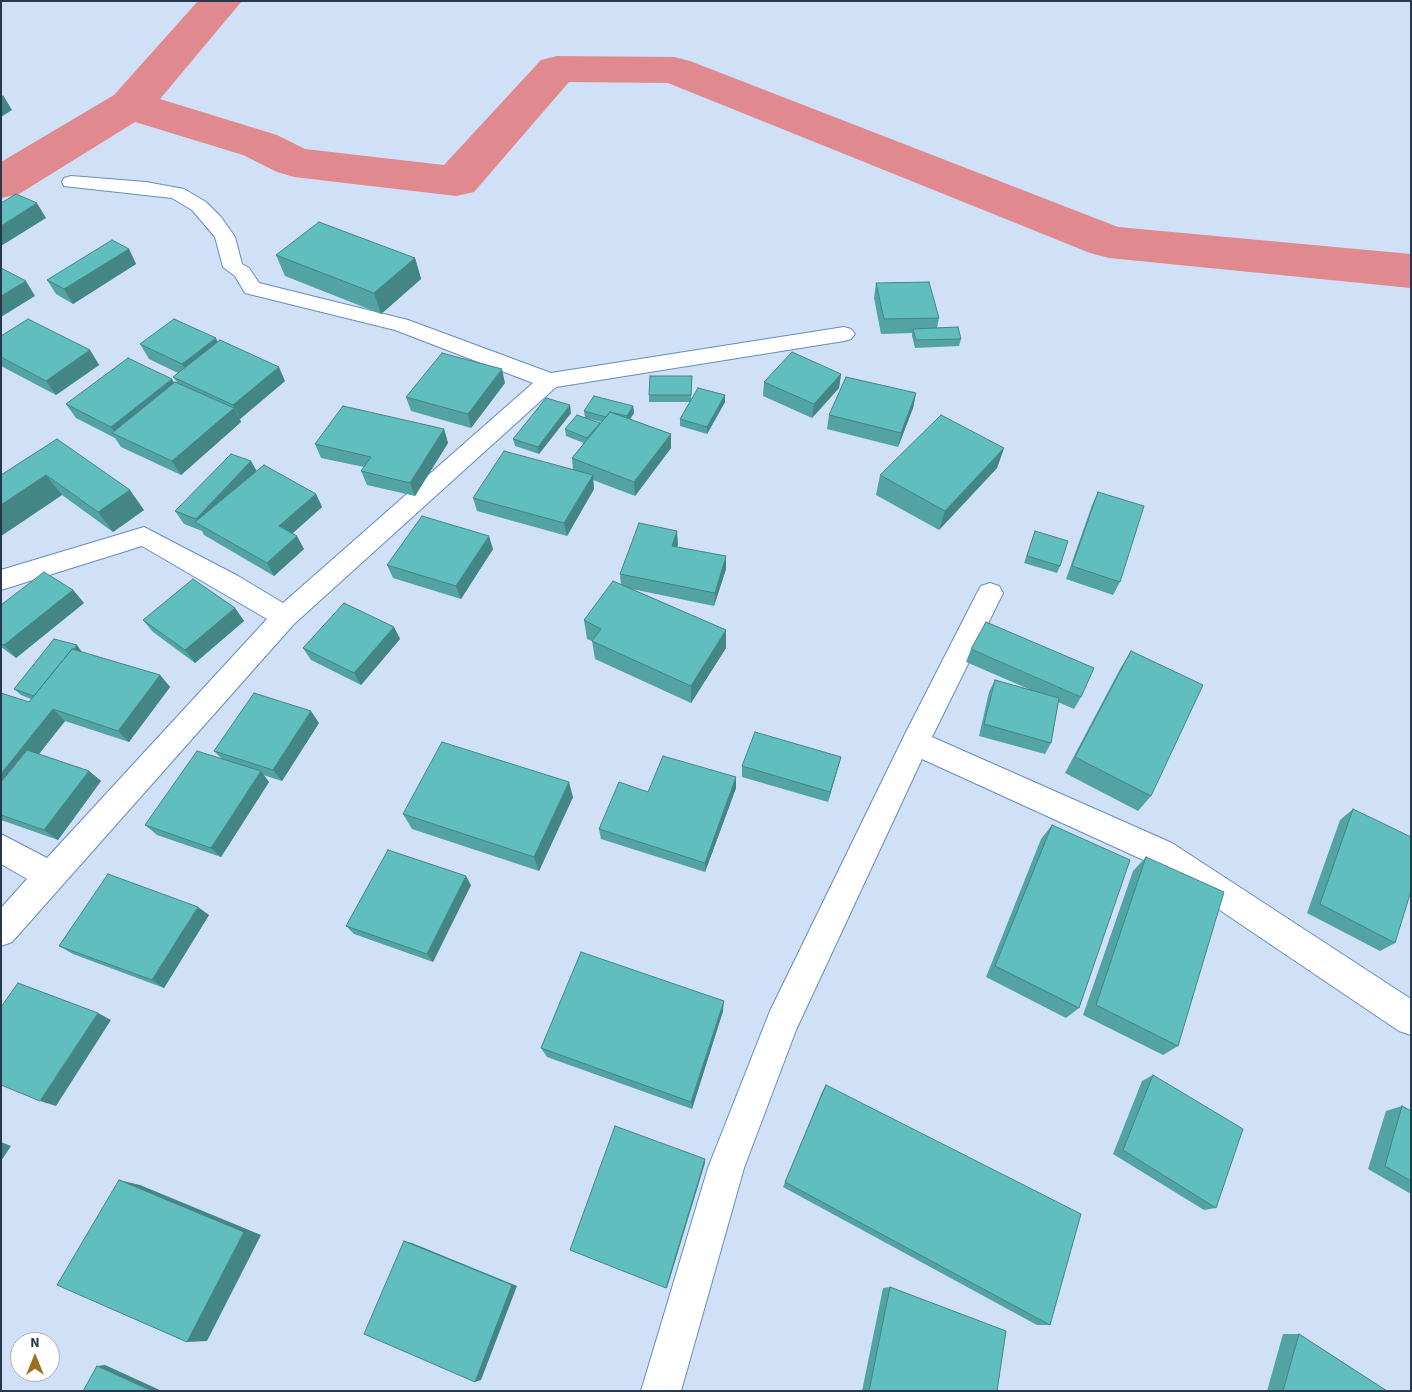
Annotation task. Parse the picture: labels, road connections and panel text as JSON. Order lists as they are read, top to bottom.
{
  "north": "top"
}
